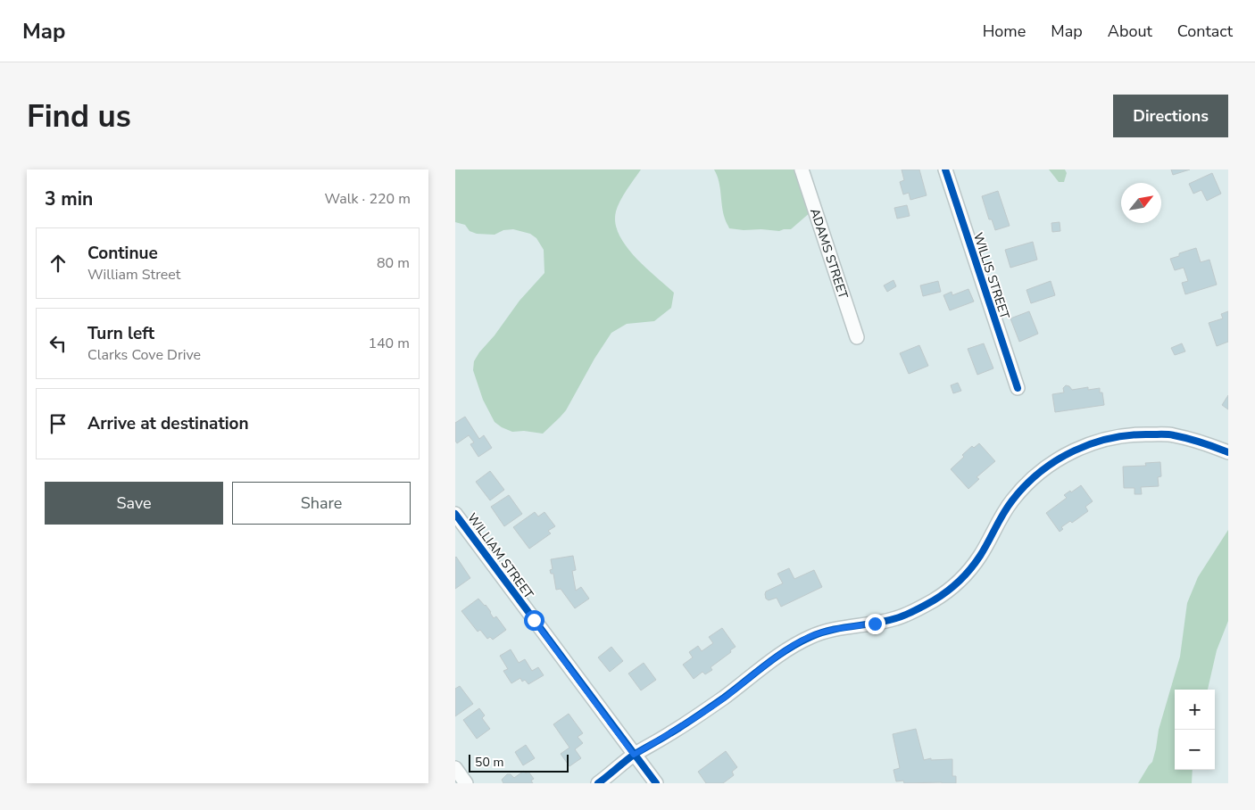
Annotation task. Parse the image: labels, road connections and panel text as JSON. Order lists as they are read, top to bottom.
{
  "streets": {
    "street": ["ADAMS STREET", "WILLIS STREET", "WILLIAM STREET"]
  },
  "scale_bar": "50 m",
  "north": "top right",
  "page": {
    "header": "Map",
    "nav": [
      "Home",
      "Map",
      "About",
      "Contact"
    ],
    "buttons": [
      "Directions",
      ["Save", "Share"]
    ],
    "title": "Find us",
    "heading": ["3 min", "Walk · 220 m"],
    "list": [
      ["Continue", "William Street", "80 m"],
      ["Turn left", "Clarks Cove Drive", "140 m"],
      "Arrive at destination"
    ],
    "map_buttons": ["+", "−"],
    "scale": "50 m"
  }
}
